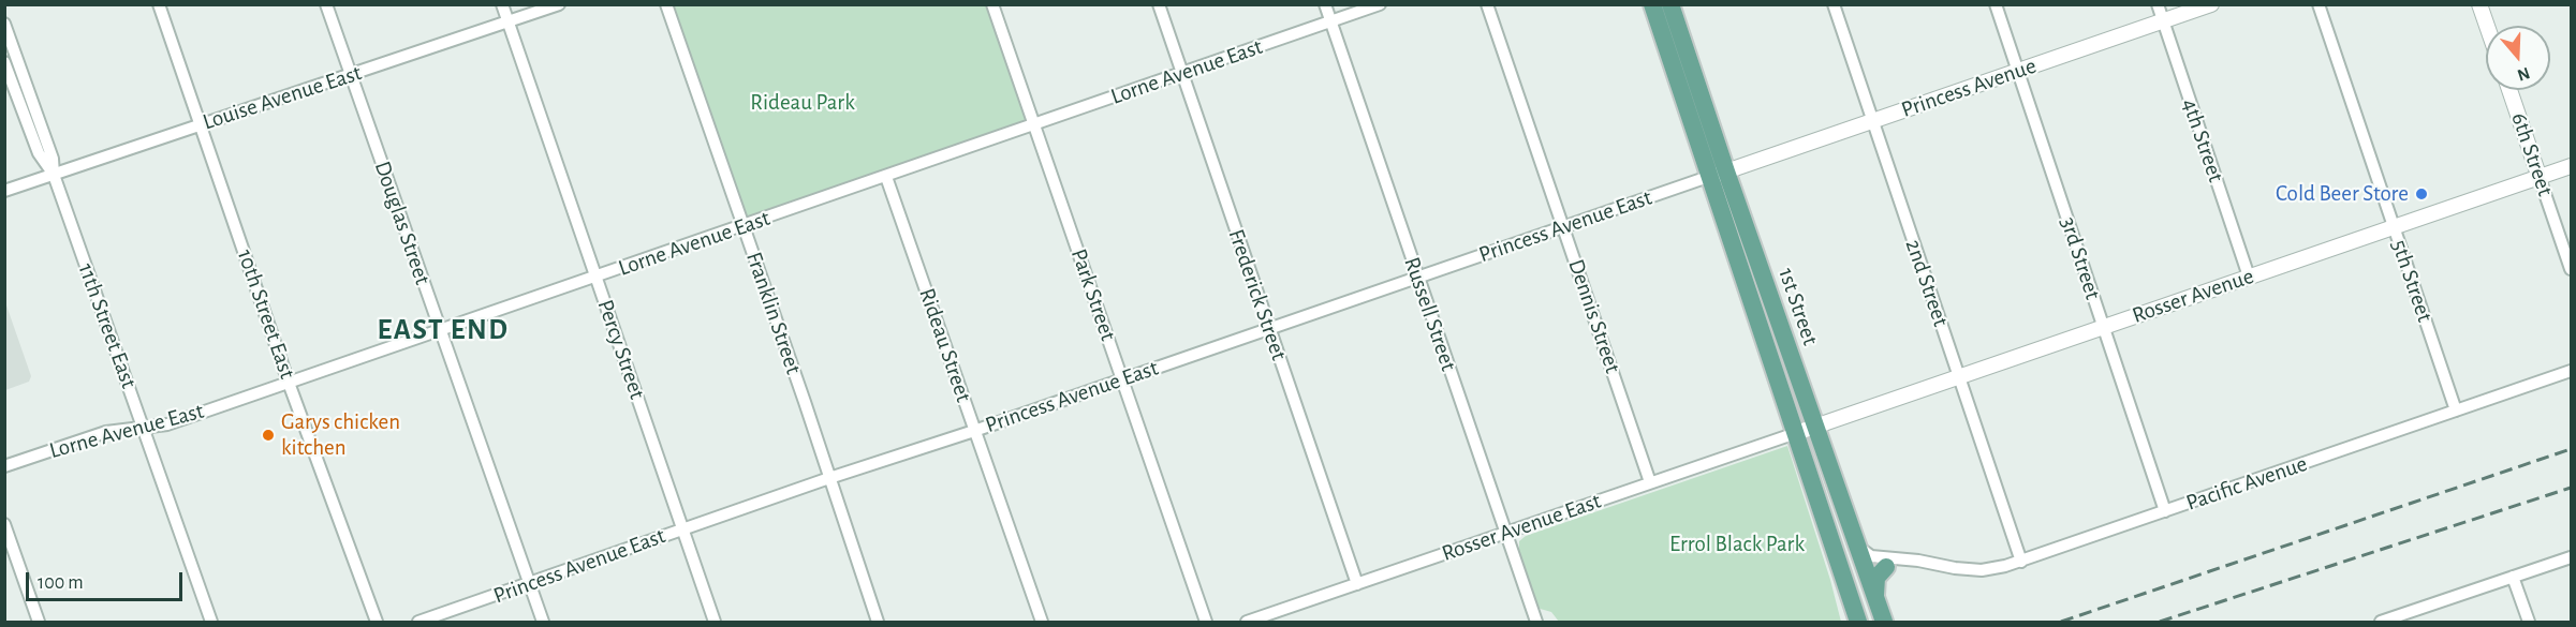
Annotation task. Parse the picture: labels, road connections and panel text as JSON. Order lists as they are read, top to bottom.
{
  "streets": {
    "main road": ["1st Street"],
    "street": [
      "Lorne Avenue East",
      "Princess Avenue",
      "Louise Avenue East",
      "4th Street",
      "6th Street",
      "Douglas Street",
      "Princess Avenue East",
      "3rd Street",
      "5th Street",
      "2nd Street",
      "Park Street",
      "Frederick Street",
      "Rosser Avenue",
      "Franklin Street",
      "10th Street East",
      "Russell Street",
      "Dennis Street",
      "11th Street East",
      "Rideau Street",
      "Percy Street",
      "Pacific Avenue",
      "Rosser Avenue East"
    ]
  },
  "crossings": [
    ["Lorne Avenue East", "Douglas Street"],
    ["Lorne Avenue East", "Park Street"],
    ["Lorne Avenue East", "Frederick Street"],
    ["Lorne Avenue East", "Franklin Street"],
    ["Lorne Avenue East", "10th Street East"],
    ["Lorne Avenue East", "Russell Street"],
    ["Lorne Avenue East", "11th Street East"],
    ["Lorne Avenue East", "Rideau Street"],
    ["Lorne Avenue East", "Percy Street"],
    ["Princess Avenue", "4th Street"],
    ["Princess Avenue", "Princess Avenue East"],
    ["Princess Avenue", "3rd Street"],
    ["Princess Avenue", "2nd Street"],
    ["Princess Avenue", "1st Street"],
    ["Louise Avenue East", "Douglas Street"],
    ["Louise Avenue East", "10th Street East"],
    ["Louise Avenue East", "11th Street East"],
    ["Louise Avenue East", "Percy Street"],
    ["4th Street", "Rosser Avenue"],
    ["6th Street", "Rosser Avenue"],
    ["Douglas Street", "Princess Avenue East"],
    ["Princess Avenue East", "Park Street"],
    ["Princess Avenue East", "Frederick Street"],
    ["Princess Avenue East", "1st Street"],
    ["Princess Avenue East", "Franklin Street"],
    ["Princess Avenue East", "Russell Street"],
    ["Princess Avenue East", "Dennis Street"],
    ["Princess Avenue East", "Rideau Street"],
    ["Princess Avenue East", "Percy Street"],
    ["3rd Street", "Rosser Avenue"],
    ["3rd Street", "Pacific Avenue"],
    ["5th Street", "Rosser Avenue"],
    ["5th Street", "Pacific Avenue"],
    ["2nd Street", "Rosser Avenue"],
    ["2nd Street", "Pacific Avenue"],
    ["Frederick Street", "Rosser Avenue East"],
    ["Rosser Avenue", "1st Street"],
    ["Rosser Avenue", "Rosser Avenue East"],
    ["1st Street", "Pacific Avenue"],
    ["1st Street", "Rosser Avenue East"],
    ["Russell Street", "Rosser Avenue East"],
    ["Dennis Street", "Rosser Avenue East"]
  ],
  "districts": ["EAST END"],
  "parks": ["Rideau Park", "Errol Black Park"],
  "places": ["Cold Beer Store", "Garys chicken kitchen"],
  "scale_bar": "100 m",
  "north": "bottom"
}
